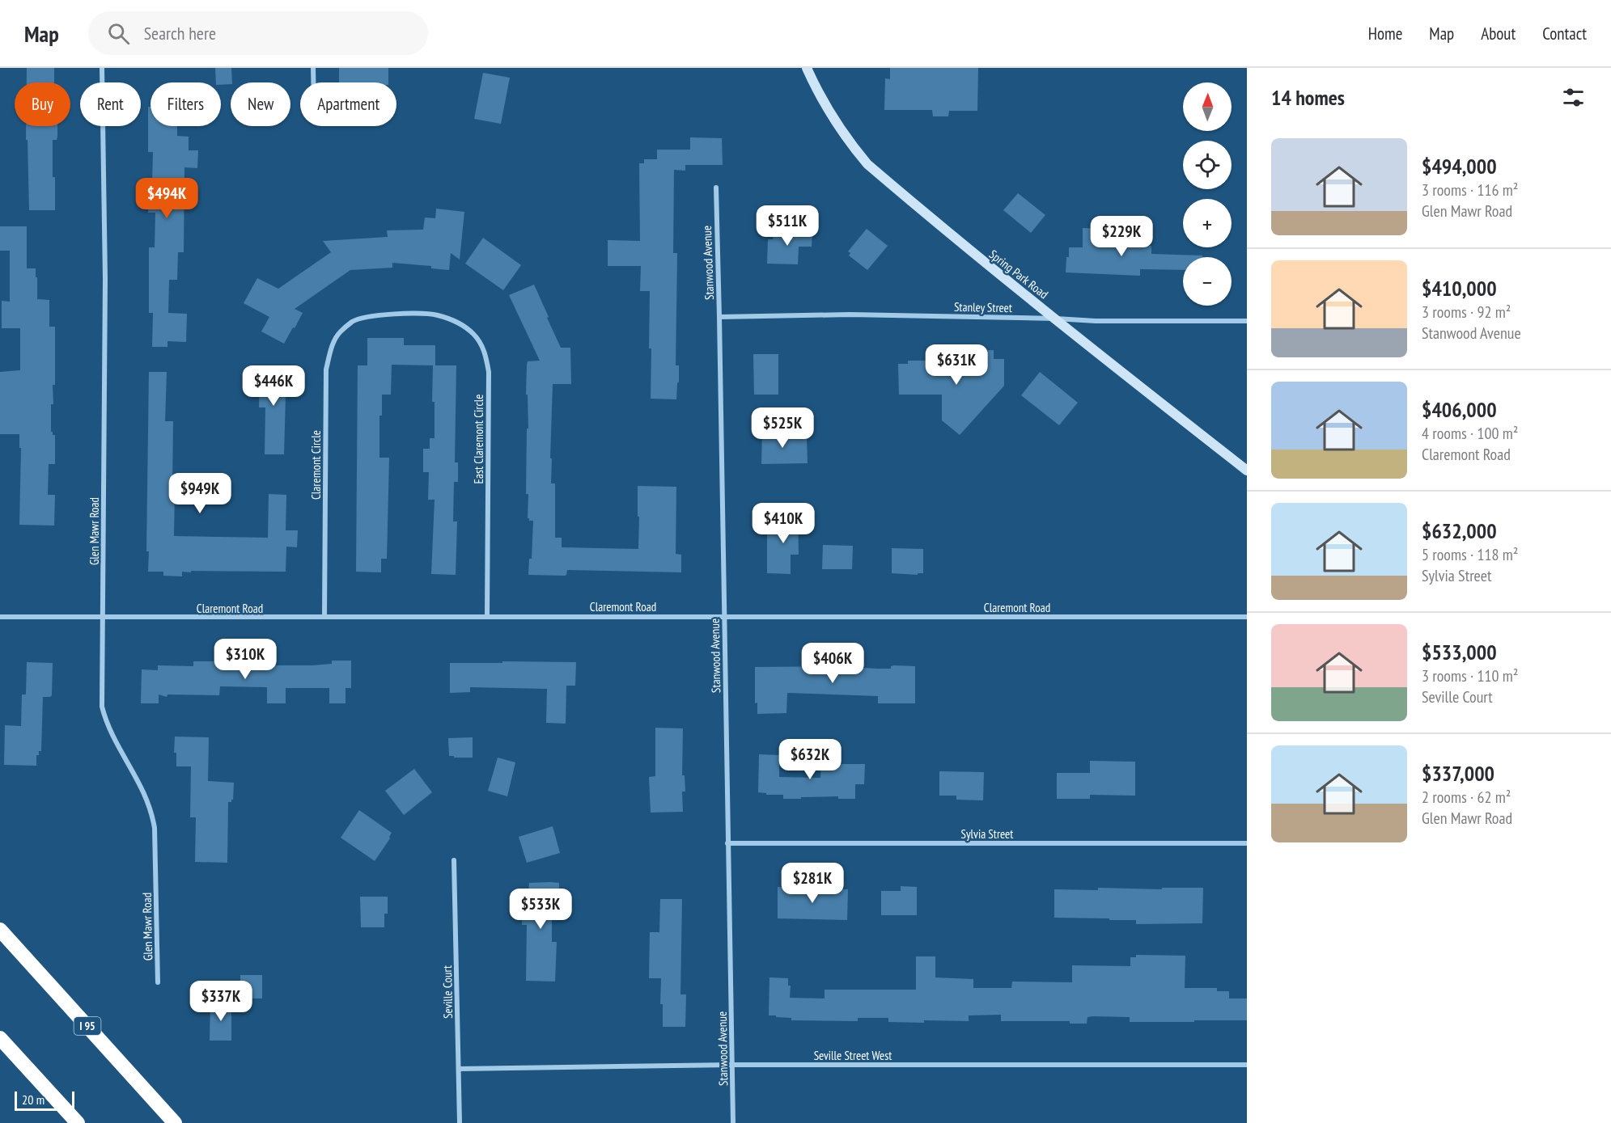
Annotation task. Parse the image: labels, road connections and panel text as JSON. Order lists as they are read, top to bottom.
{
  "streets": {
    "highway": ["I 95"],
    "main road": ["Spring Park Road"],
    "street": [
      "Stanwood Avenue",
      "Stanley Street",
      "East Claremont Circle",
      "Claremont Circle",
      "Glen Mawr Road",
      "Claremont Road",
      "Sylvia Street",
      "Seville Court",
      "Seville Street West"
    ]
  },
  "crossings": [
    ["Stanwood Avenue", "Stanley Street"],
    ["Stanwood Avenue", "Claremont Road"],
    ["Stanwood Avenue", "Sylvia Street"],
    ["Stanwood Avenue", "Seville Street West"],
    ["Spring Park Road", "Stanley Street"],
    ["East Claremont Circle", "Claremont Circle"],
    ["East Claremont Circle", "Claremont Road"],
    ["Claremont Circle", "Claremont Road"],
    ["Glen Mawr Road", "Claremont Road"],
    ["Seville Court", "Seville Street West"]
  ],
  "scale_bar": "20 m",
  "north": "top",
  "page": {
    "header": "Map",
    "search": "Search here",
    "nav": [
      "Home",
      "Map",
      "About",
      "Contact"
    ],
    "heading": "14 homes",
    "map_buttons": ["+", "−"],
    "chip": [
      "Buy",
      "Rent",
      "Filters",
      "New",
      "Apartment"
    ],
    "list": [
      {
        "name": "$494,000",
        "note": "3 rooms · 116 m² · Glen Mawr Road"
      },
      {
        "name": "$410,000",
        "note": "3 rooms · 92 m² · Stanwood Avenue"
      },
      {
        "name": "$406,000",
        "note": "4 rooms · 100 m² · Claremont Road"
      },
      {
        "name": "$632,000",
        "note": "5 rooms · 118 m² · Sylvia Street"
      },
      {
        "name": "$533,000",
        "note": "3 rooms · 110 m² · Seville Court"
      },
      {
        "name": "$337,000",
        "note": "2 rooms · 62 m² · Glen Mawr Road"
      }
    ],
    "price": [
      "$494K",
      "$511K",
      "$229K",
      "$631K",
      "$446K",
      "$525K",
      "$949K",
      "$410K",
      "$310K",
      "$406K",
      "$632K",
      "$281K",
      "$533K",
      "$337K"
    ],
    "scale": "20 m"
  }
}
